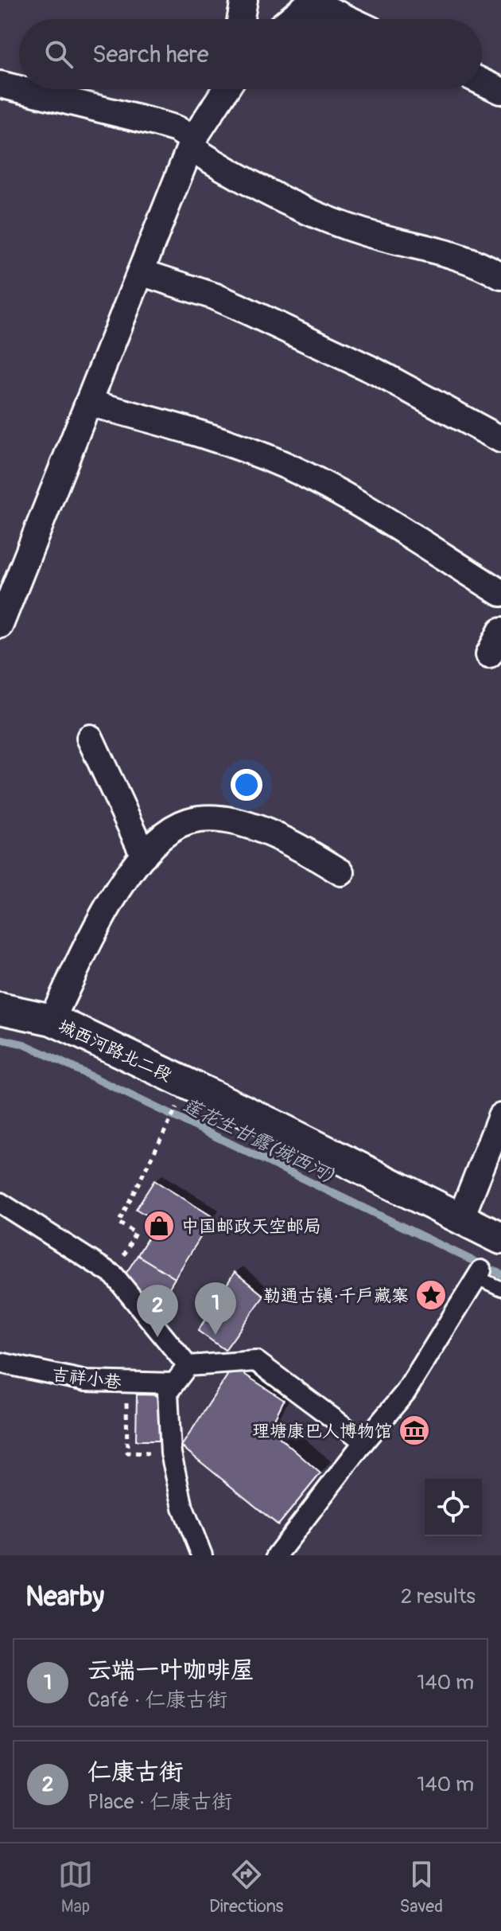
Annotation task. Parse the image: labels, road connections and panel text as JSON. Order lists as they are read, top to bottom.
{
  "streets": {
    "street": ["城西河路北二段", "吉祥小巷"]
  },
  "water": ["莲花生甘露(城西河)"],
  "places": {
    "shop": ["中国邮政天空邮局"],
    "place": ["勒通古镇·千户藏寨"],
    "museum": ["理塘康巴人博物馆"]
  },
  "page": {
    "search": "Search here",
    "pins": ["1", "2"],
    "heading": ["Nearby", "2 results"],
    "list": [
      {
        "mark": "1",
        "name": "云端一叶咖啡屋",
        "note": "Café · 仁康古街",
        "value": "140 m"
      },
      {
        "mark": "2",
        "name": "仁康古街",
        "note": "Place · 仁康古街",
        "value": "140 m"
      }
    ],
    "nav": ["Map", "Directions", "Saved"]
  }
}
